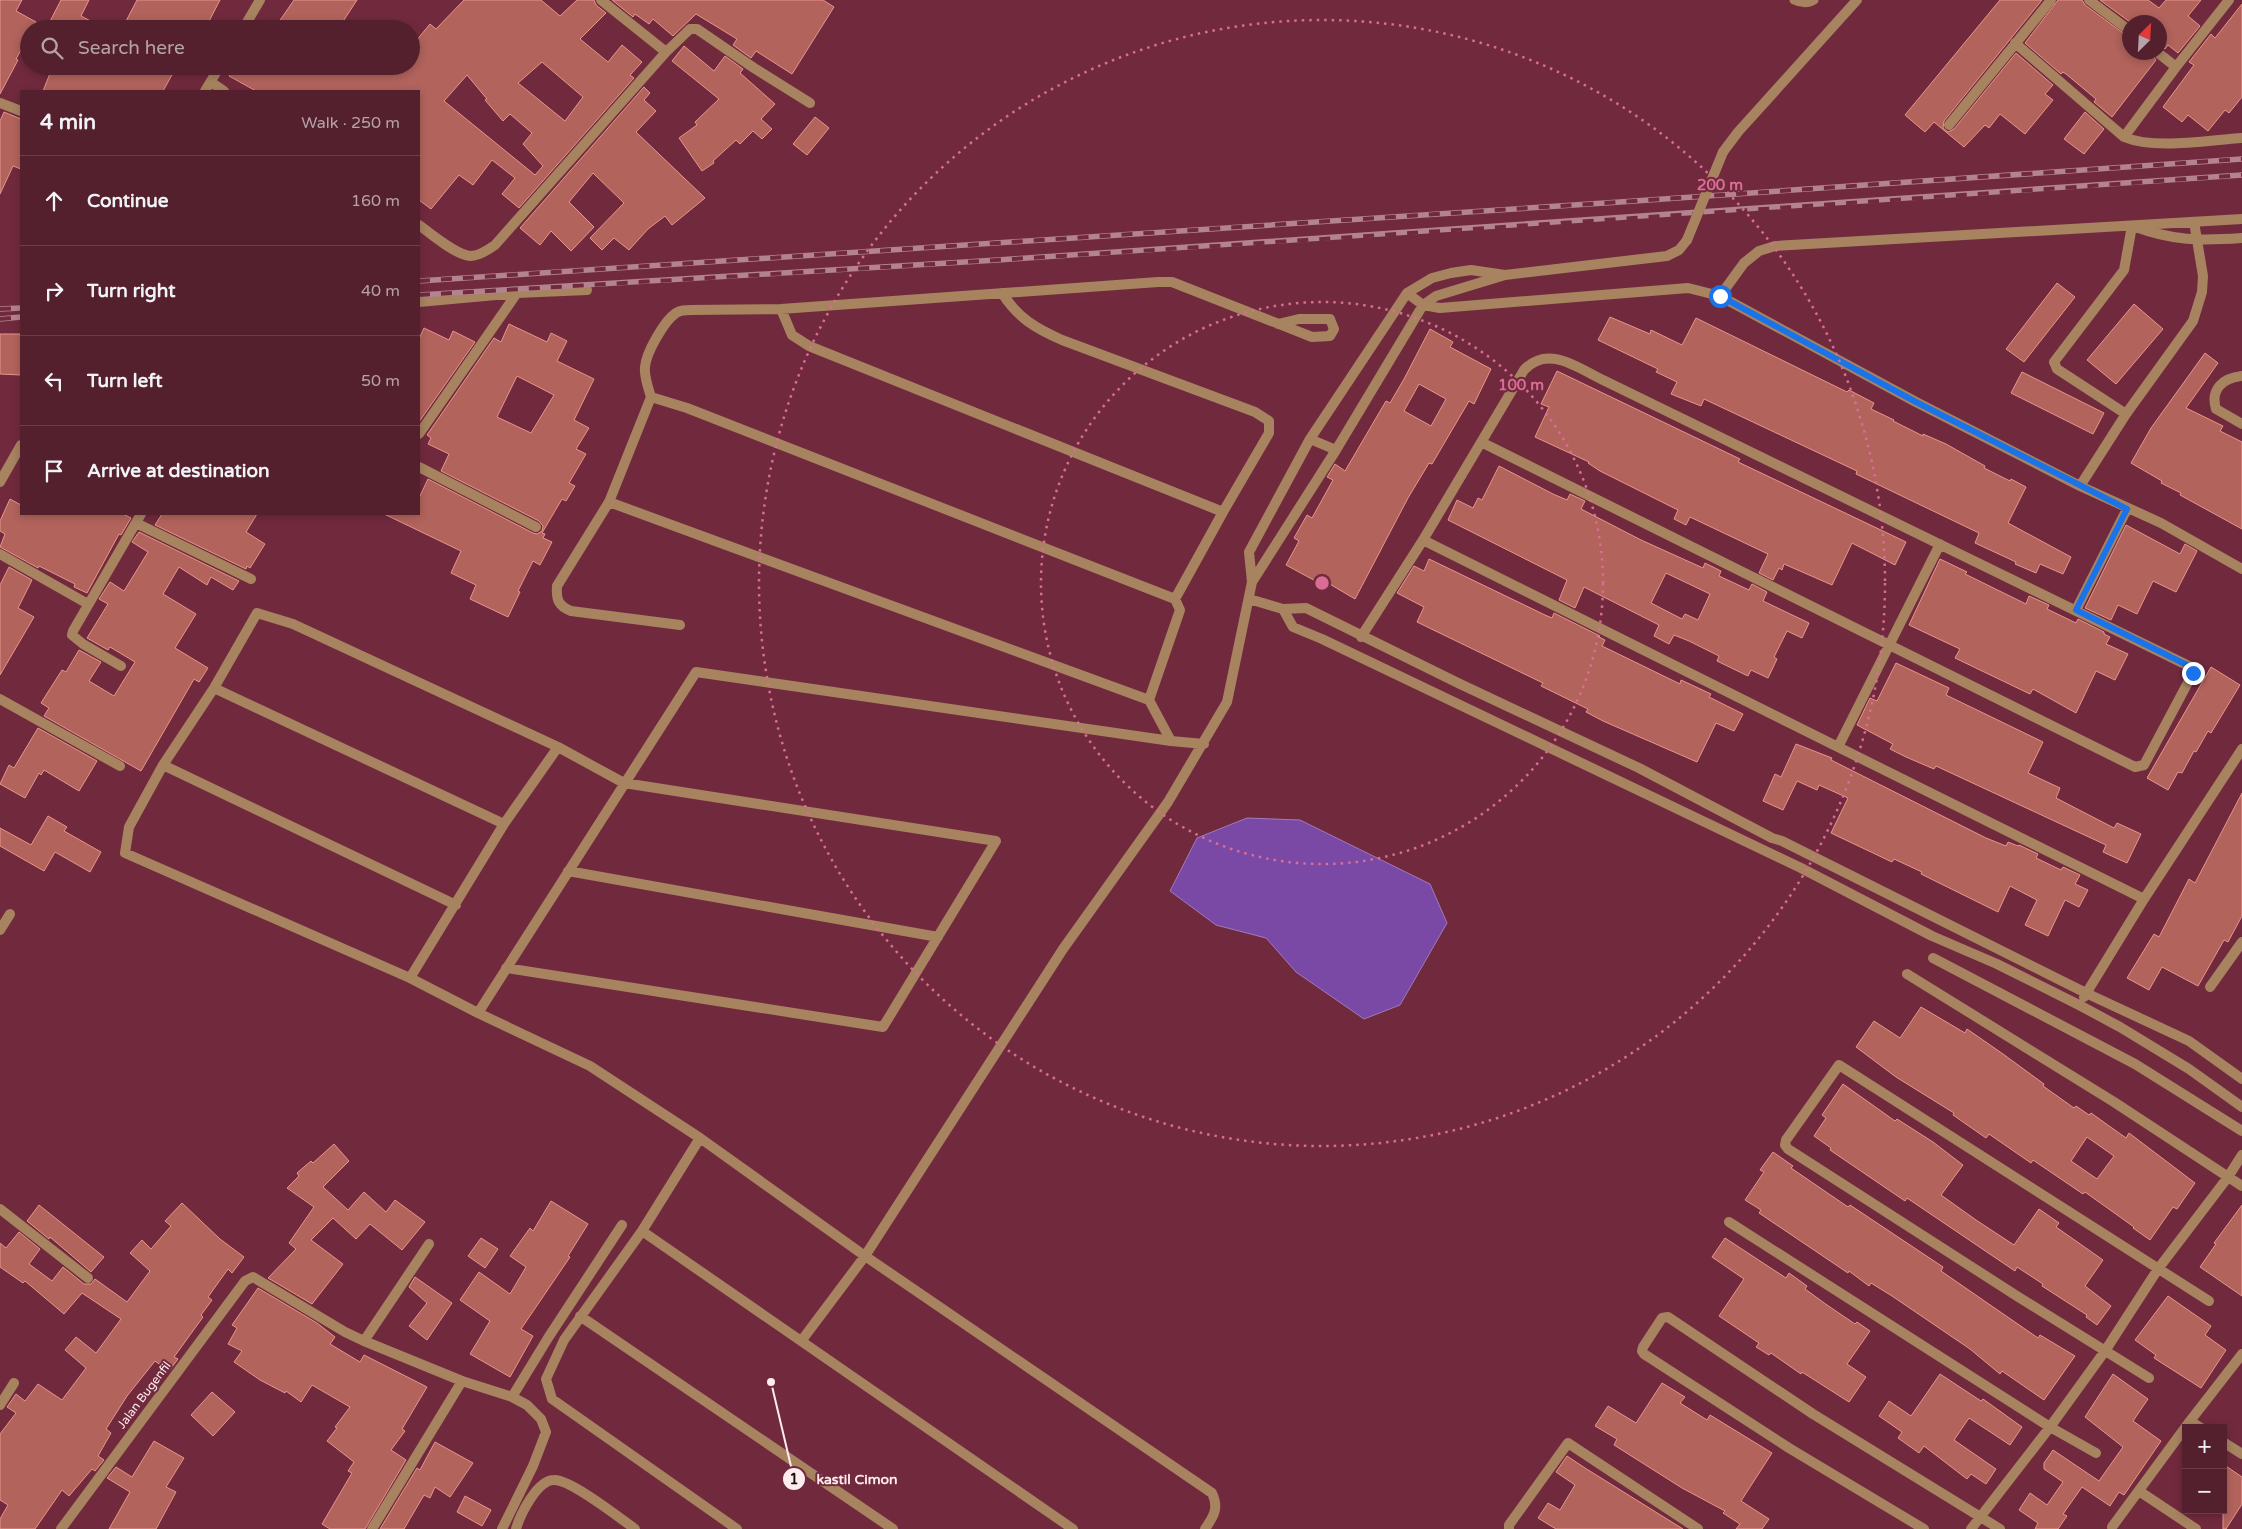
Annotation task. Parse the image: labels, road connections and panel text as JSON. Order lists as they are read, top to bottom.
{
  "streets": {
    "street": ["Jalan Bugenfil"]
  },
  "places": ["kastil Cimon"],
  "north": "top right",
  "page": {
    "search": "Search here",
    "heading": ["4 min", "Walk · 250 m"],
    "list": [
      ["Continue", "160 m"],
      ["Turn right", "40 m"],
      ["Turn left", "50 m"],
      "Arrive at destination"
    ],
    "map_buttons": ["+", "−"]
  },
  "rings": ["200 m", "100 m"]
}
